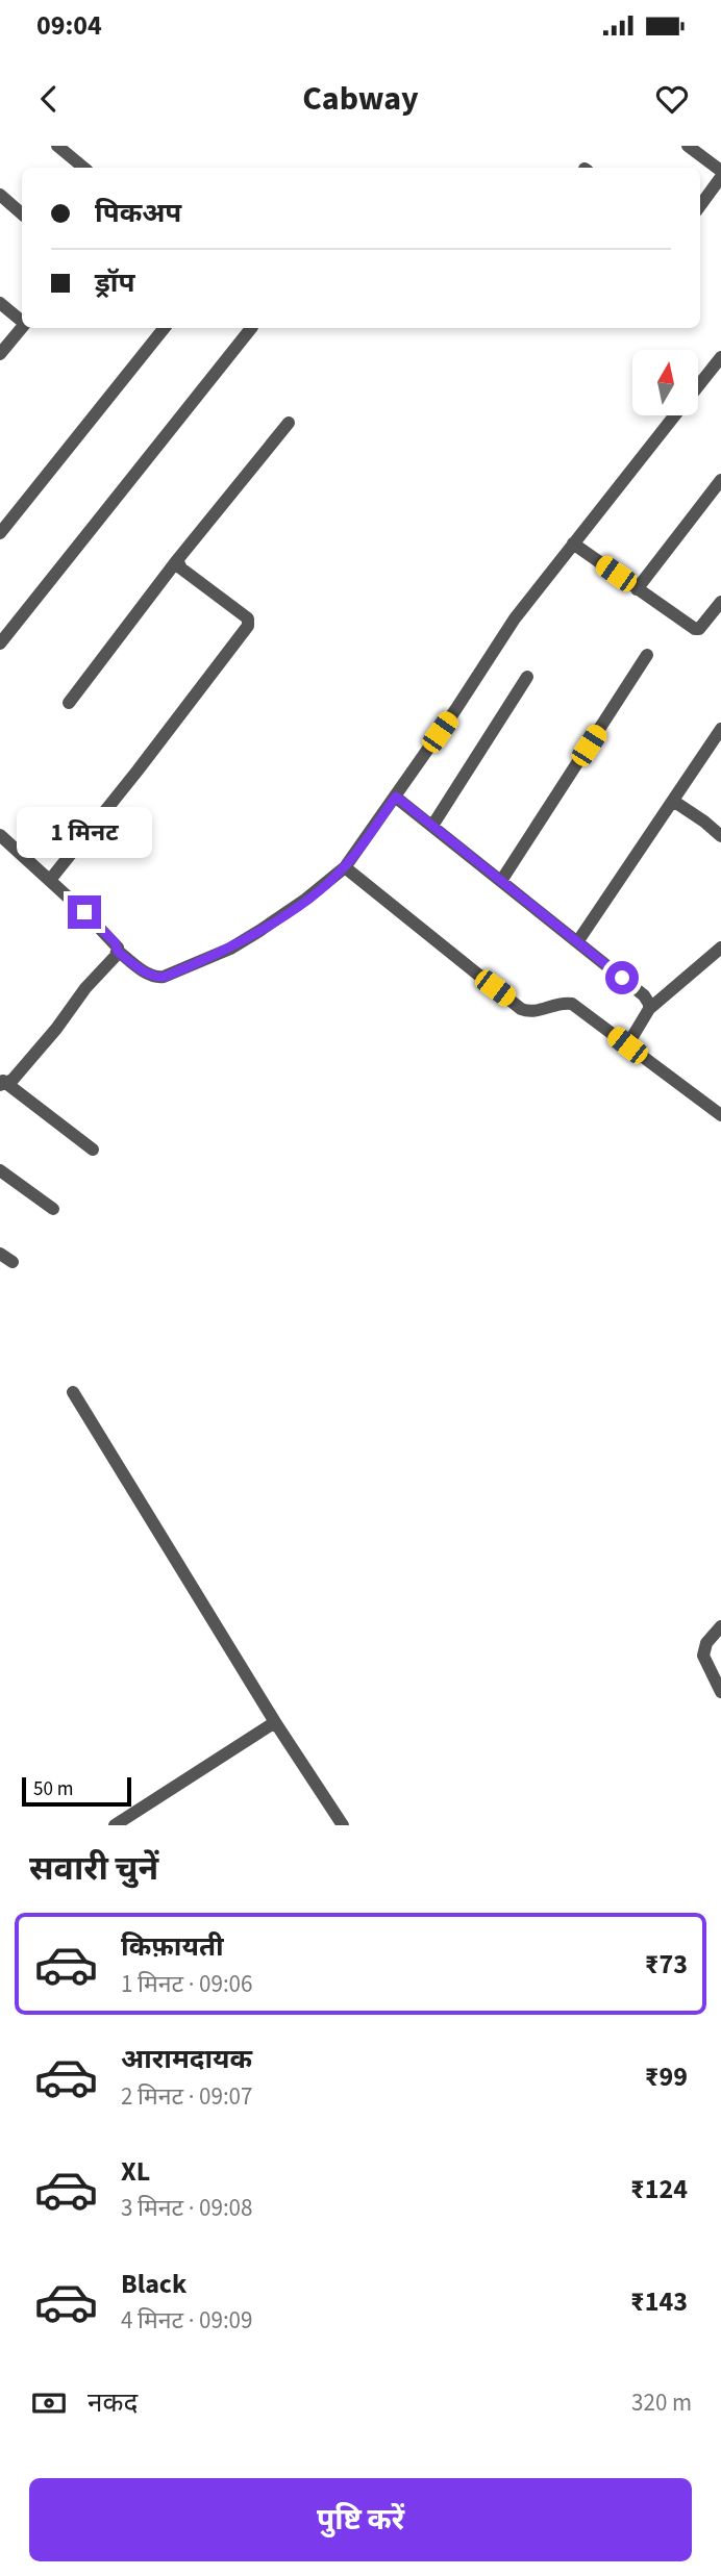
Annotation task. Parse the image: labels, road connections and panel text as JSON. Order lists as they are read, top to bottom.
{
  "scale_bar": "50 m",
  "north": "top",
  "page": {
    "status": "09:04",
    "header": "Cabway",
    "banner": ["पिकअप", "ड्रॉप"],
    "bubble": "1 मिनट",
    "scale": "50 m",
    "heading": "सवारी चुनें",
    "list": [
      {
        "name": "किफ़ायती",
        "note": "1 मिनट · 09:06",
        "value": "₹73"
      },
      {
        "name": "आरामदायक",
        "note": "2 मिनट · 09:07",
        "value": "₹99"
      },
      {
        "name": "XL",
        "note": "3 मिनट · 09:08",
        "value": "₹124"
      },
      {
        "name": "Black",
        "note": "4 मिनट · 09:09",
        "value": "₹143"
      }
    ],
    "pay": ["नकद", "320 m"],
    "buttons": "पुष्टि करें"
  }
}
